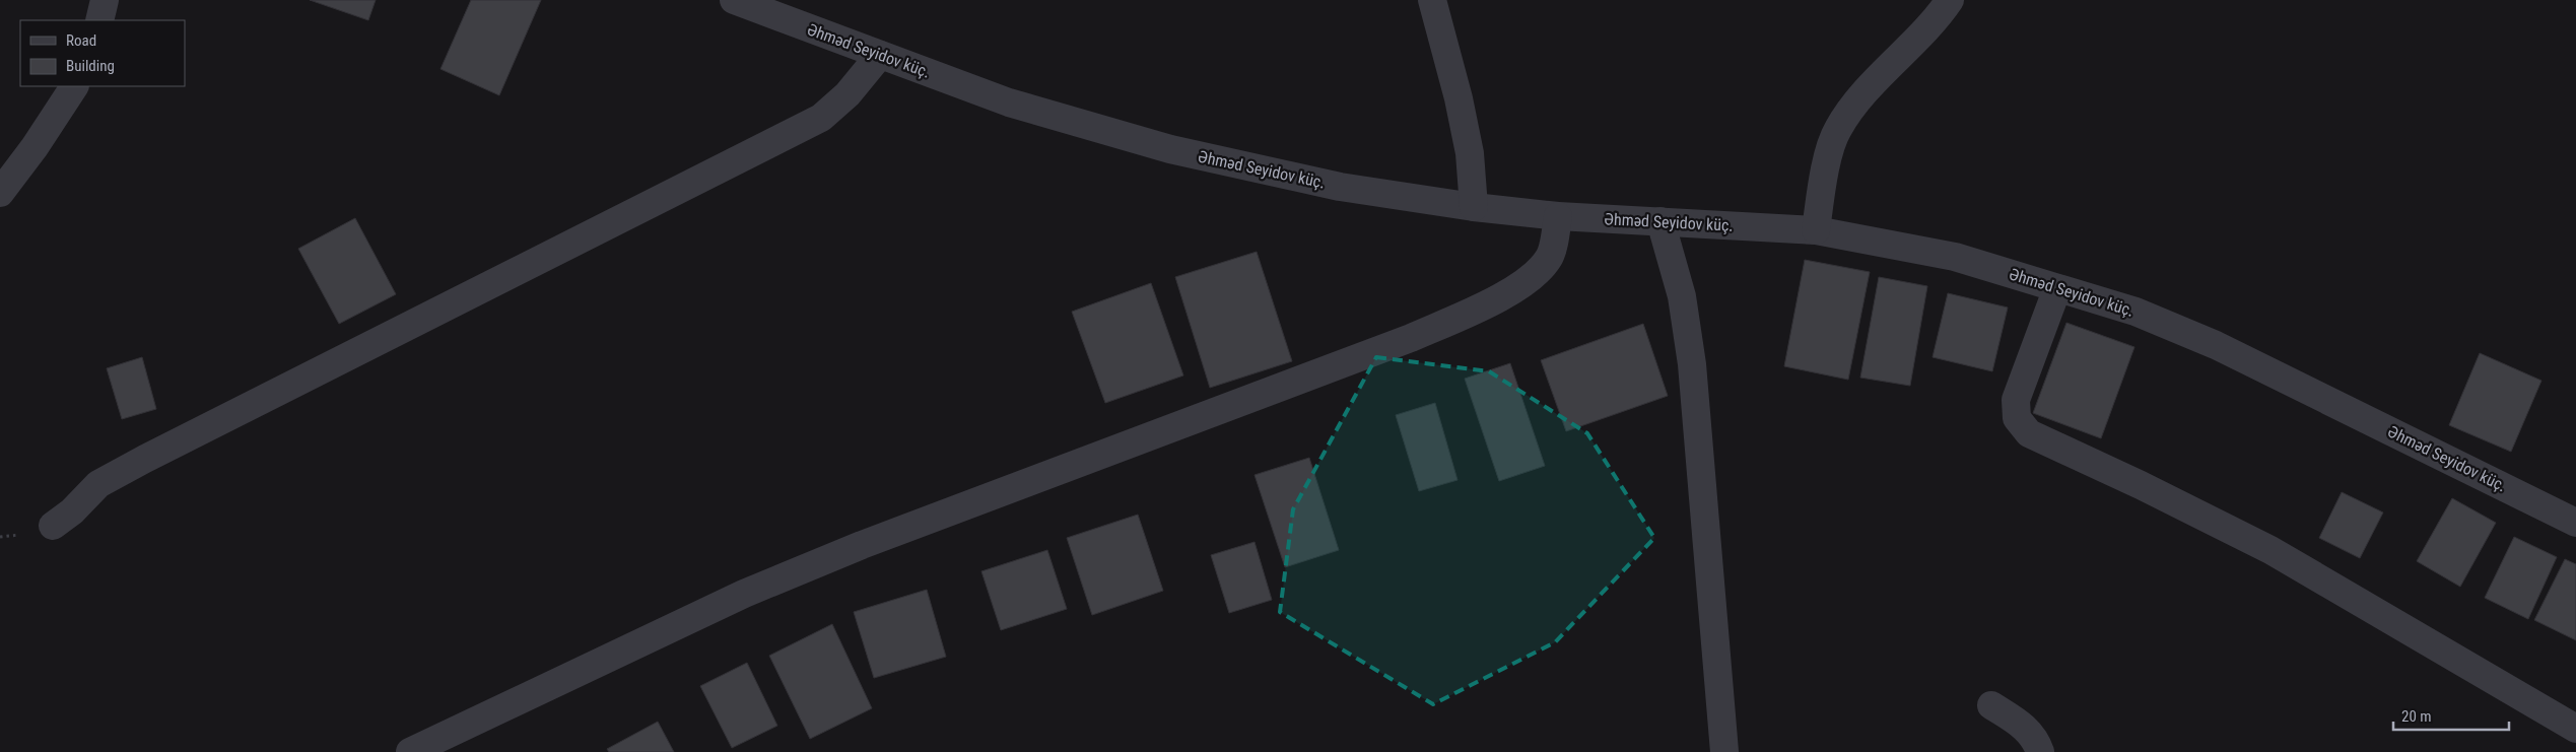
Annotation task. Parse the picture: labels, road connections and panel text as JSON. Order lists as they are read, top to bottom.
{
  "streets": {
    "street": ["Əhməd Seyidov küç."]
  },
  "legend": ["Road", "Building"],
  "scale_bar": "20 m"
}
